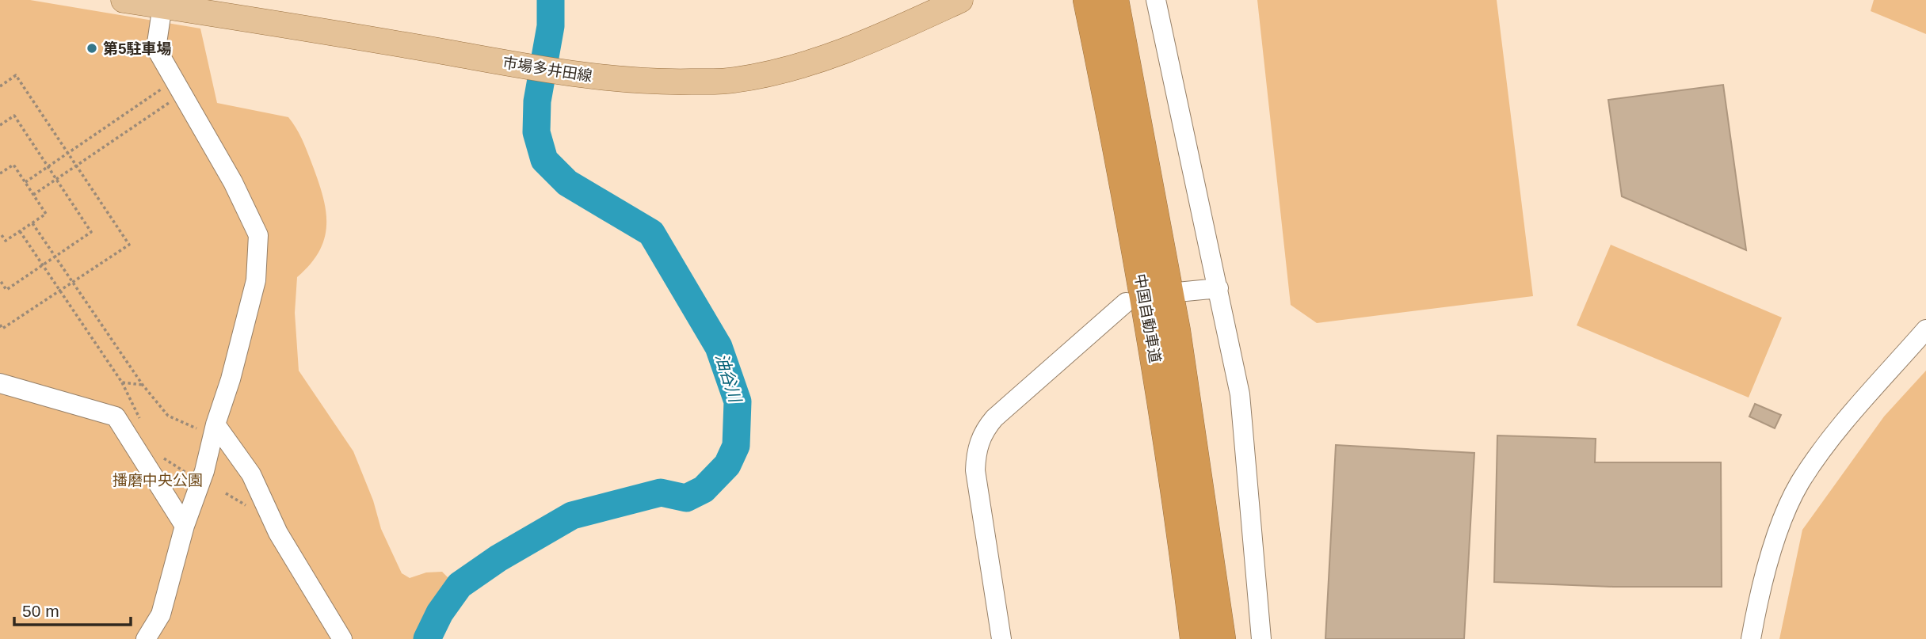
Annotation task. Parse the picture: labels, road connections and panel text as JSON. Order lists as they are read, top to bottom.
{
  "streets": {
    "highway": ["中国自動車道"],
    "main road": ["市場多井田線"]
  },
  "water": ["油谷川"],
  "parks": ["播磨中央公園"],
  "places": ["第5駐車場"],
  "scale_bar": "50 m"
}
